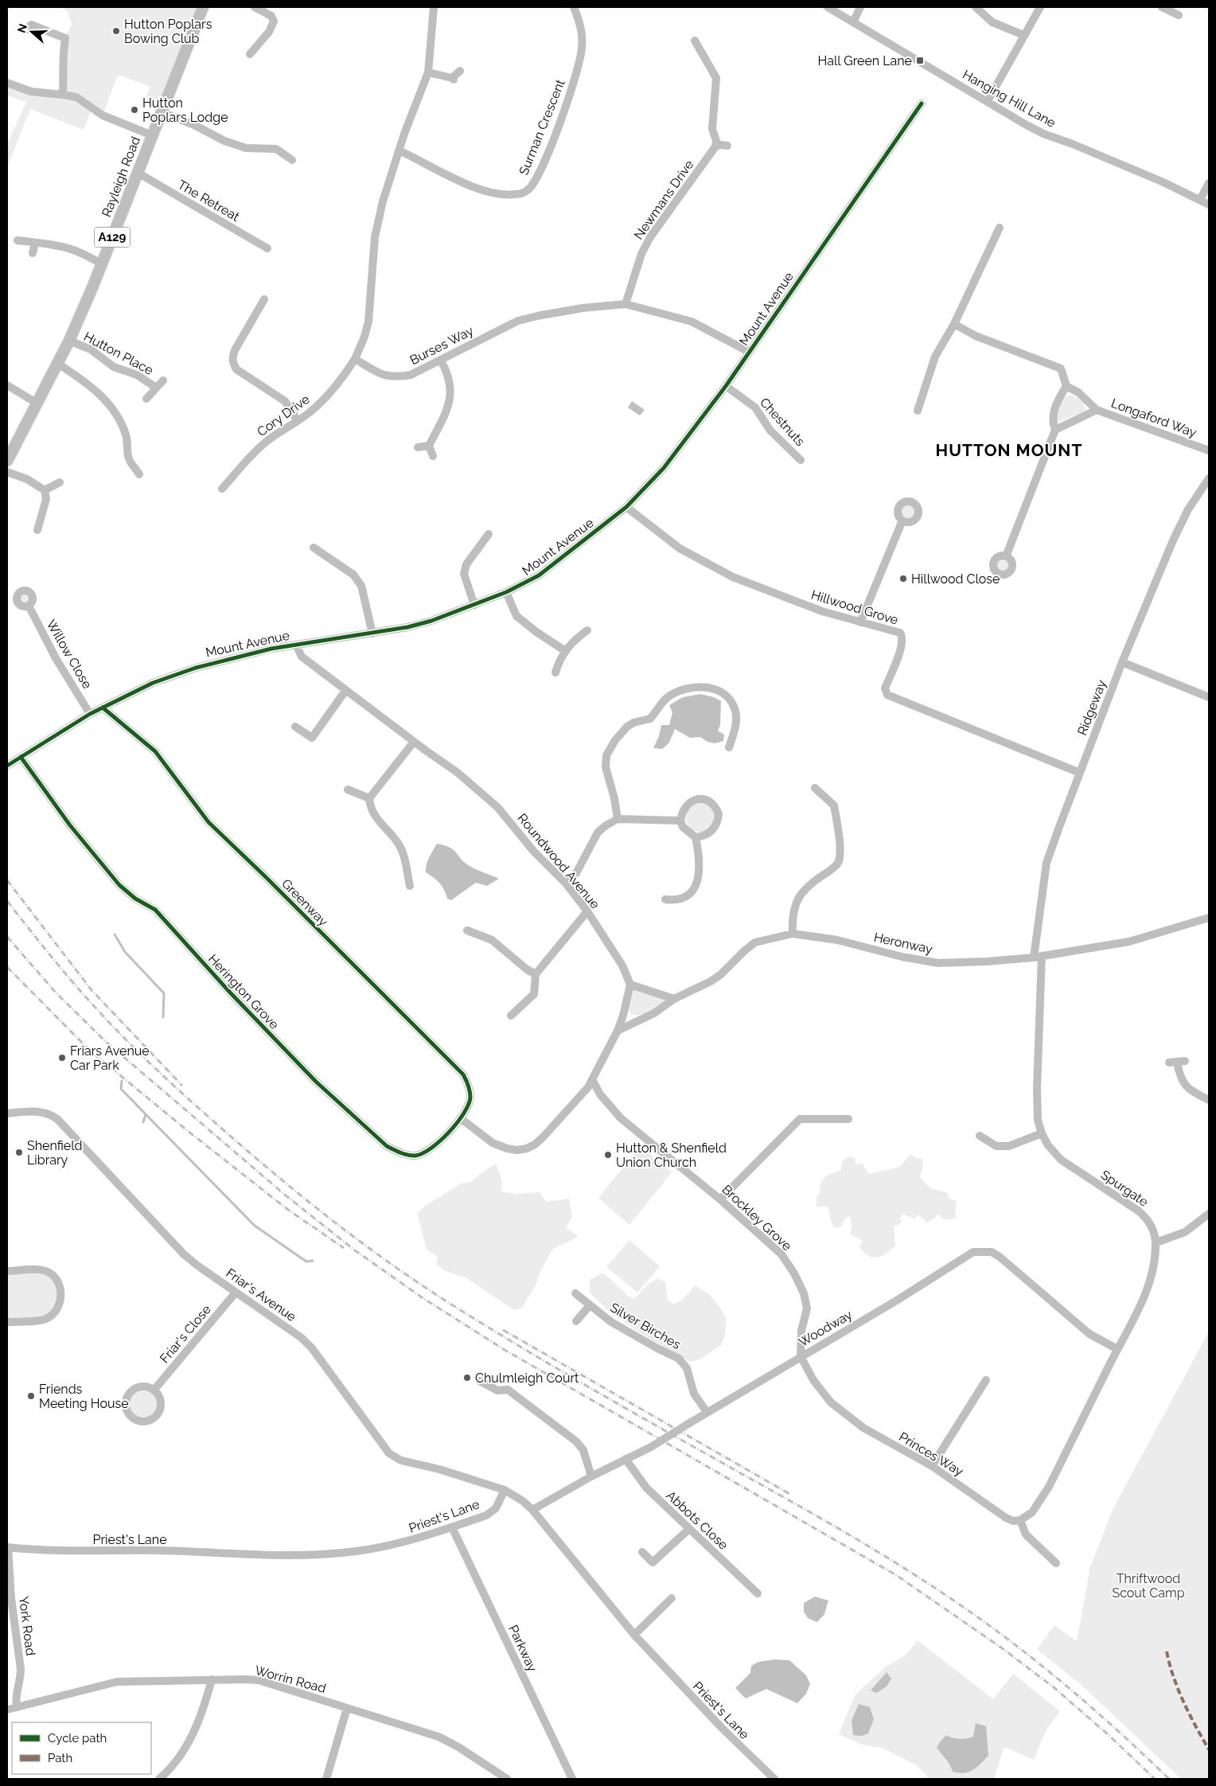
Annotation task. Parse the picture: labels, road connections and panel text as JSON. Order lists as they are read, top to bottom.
{
  "streets": {
    "main road": ["Rayleigh Road", "A129"],
    "street": [
      "Hanging Hill Lane",
      "Surman Crescent",
      "Newmans Drive",
      "The Retreat",
      "Mount Avenue",
      "Burses Way",
      "Hutton Place",
      "Cory Drive",
      "Longaford Way",
      "Chestnuts",
      "Hillwood Grove",
      "Willow Close",
      "Ridgeway",
      "Roundwood Avenue",
      "Greenway",
      "Heronway",
      "Herington Grove",
      "Spurgate",
      "Brockley Grove",
      "Friar's Avenue",
      "Silver Birches",
      "Woodway",
      "Friar's Close",
      "Princes Way",
      "Priest's Lane",
      "Abbots Close",
      "York Road",
      "Parkway",
      "Worrin Road"
    ]
  },
  "crossings": [
    ["Rayleigh Road", "The Retreat"],
    ["Rayleigh Road", "Hutton Place"],
    ["Newmans Drive", "Burses Way"],
    ["Mount Avenue", "Burses Way"],
    ["Mount Avenue", "Chestnuts"],
    ["Mount Avenue", "Hillwood Grove"],
    ["Mount Avenue", "Willow Close"],
    ["Mount Avenue", "Roundwood Avenue"],
    ["Mount Avenue", "Greenway"],
    ["Mount Avenue", "Herington Grove"],
    ["Burses Way", "Cory Drive"],
    ["Hillwood Grove", "Ridgeway"],
    ["Ridgeway", "Heronway"],
    ["Ridgeway", "Spurgate"],
    ["Greenway", "Herington Grove"],
    ["Heronway", "Spurgate"],
    ["Spurgate", "Woodway"],
    ["Spurgate", "Princes Way"],
    ["Brockley Grove", "Woodway"],
    ["Brockley Grove", "Princes Way"],
    ["Friar's Avenue", "Friar's Close"],
    ["Friar's Avenue", "Priest's Lane"],
    ["Silver Birches", "Woodway"],
    ["Woodway", "Princes Way"],
    ["Woodway", "Priest's Lane"],
    ["Woodway", "Abbots Close"],
    ["Priest's Lane", "York Road"],
    ["Priest's Lane", "Parkway"],
    ["York Road", "Worrin Road"]
  ],
  "districts": ["HUTTON MOUNT"],
  "parks": ["Thriftwood Scout Camp"],
  "places": {
    "other": [
      "Hutton Poplars Bowing Club",
      "Hutton Poplars Lodge",
      "Hillwood Close",
      "Friars Avenue Car Park",
      "Shenfield Library",
      "Hutton & Shenfield Union Church",
      "Chulmleigh Court",
      "Friends Meeting House"
    ],
    "transit": ["Hall Green Lane"]
  },
  "legend": ["Cycle path", "Path"],
  "north": "left"
}
